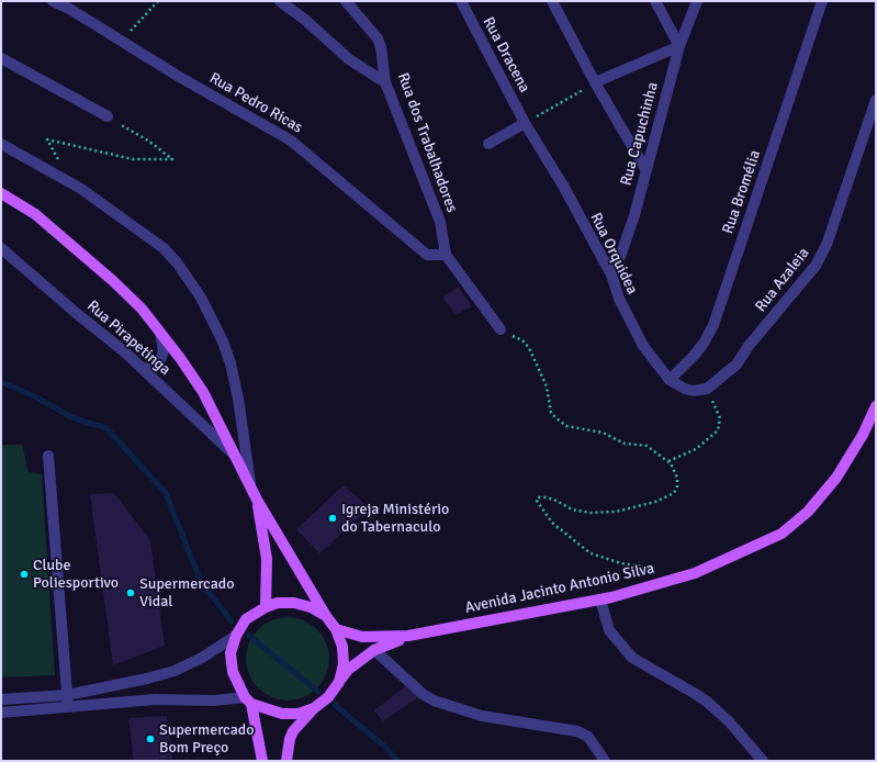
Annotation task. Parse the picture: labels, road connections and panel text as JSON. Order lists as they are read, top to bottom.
{
  "streets": {
    "main road": ["Avenida Jacinto Antonio Silva"],
    "street": [
      "Rua Dracena",
      "Rua Pedro Ricas",
      "Rua Capuchinha",
      "Rua dos Trabalhadores",
      "Rua Bromélia",
      "Rua Orquidea",
      "Rua Azaleia",
      "Rua Pirapetinga"
    ]
  },
  "crossings": [
    ["Rua Dracena", "Rua Orquidea"],
    ["Rua Pedro Ricas", "Rua dos Trabalhadores"],
    ["Rua Capuchinha", "Rua Orquidea"],
    ["Rua Bromélia", "Rua Orquidea"],
    ["Rua Orquidea", "Rua Azaleia"]
  ],
  "places": [
    "Igreja Ministério do Tabernaculo",
    "Clube Poliesportivo",
    "Supermercado Vidal",
    "Supermercado Bom Preço"
  ]
}
